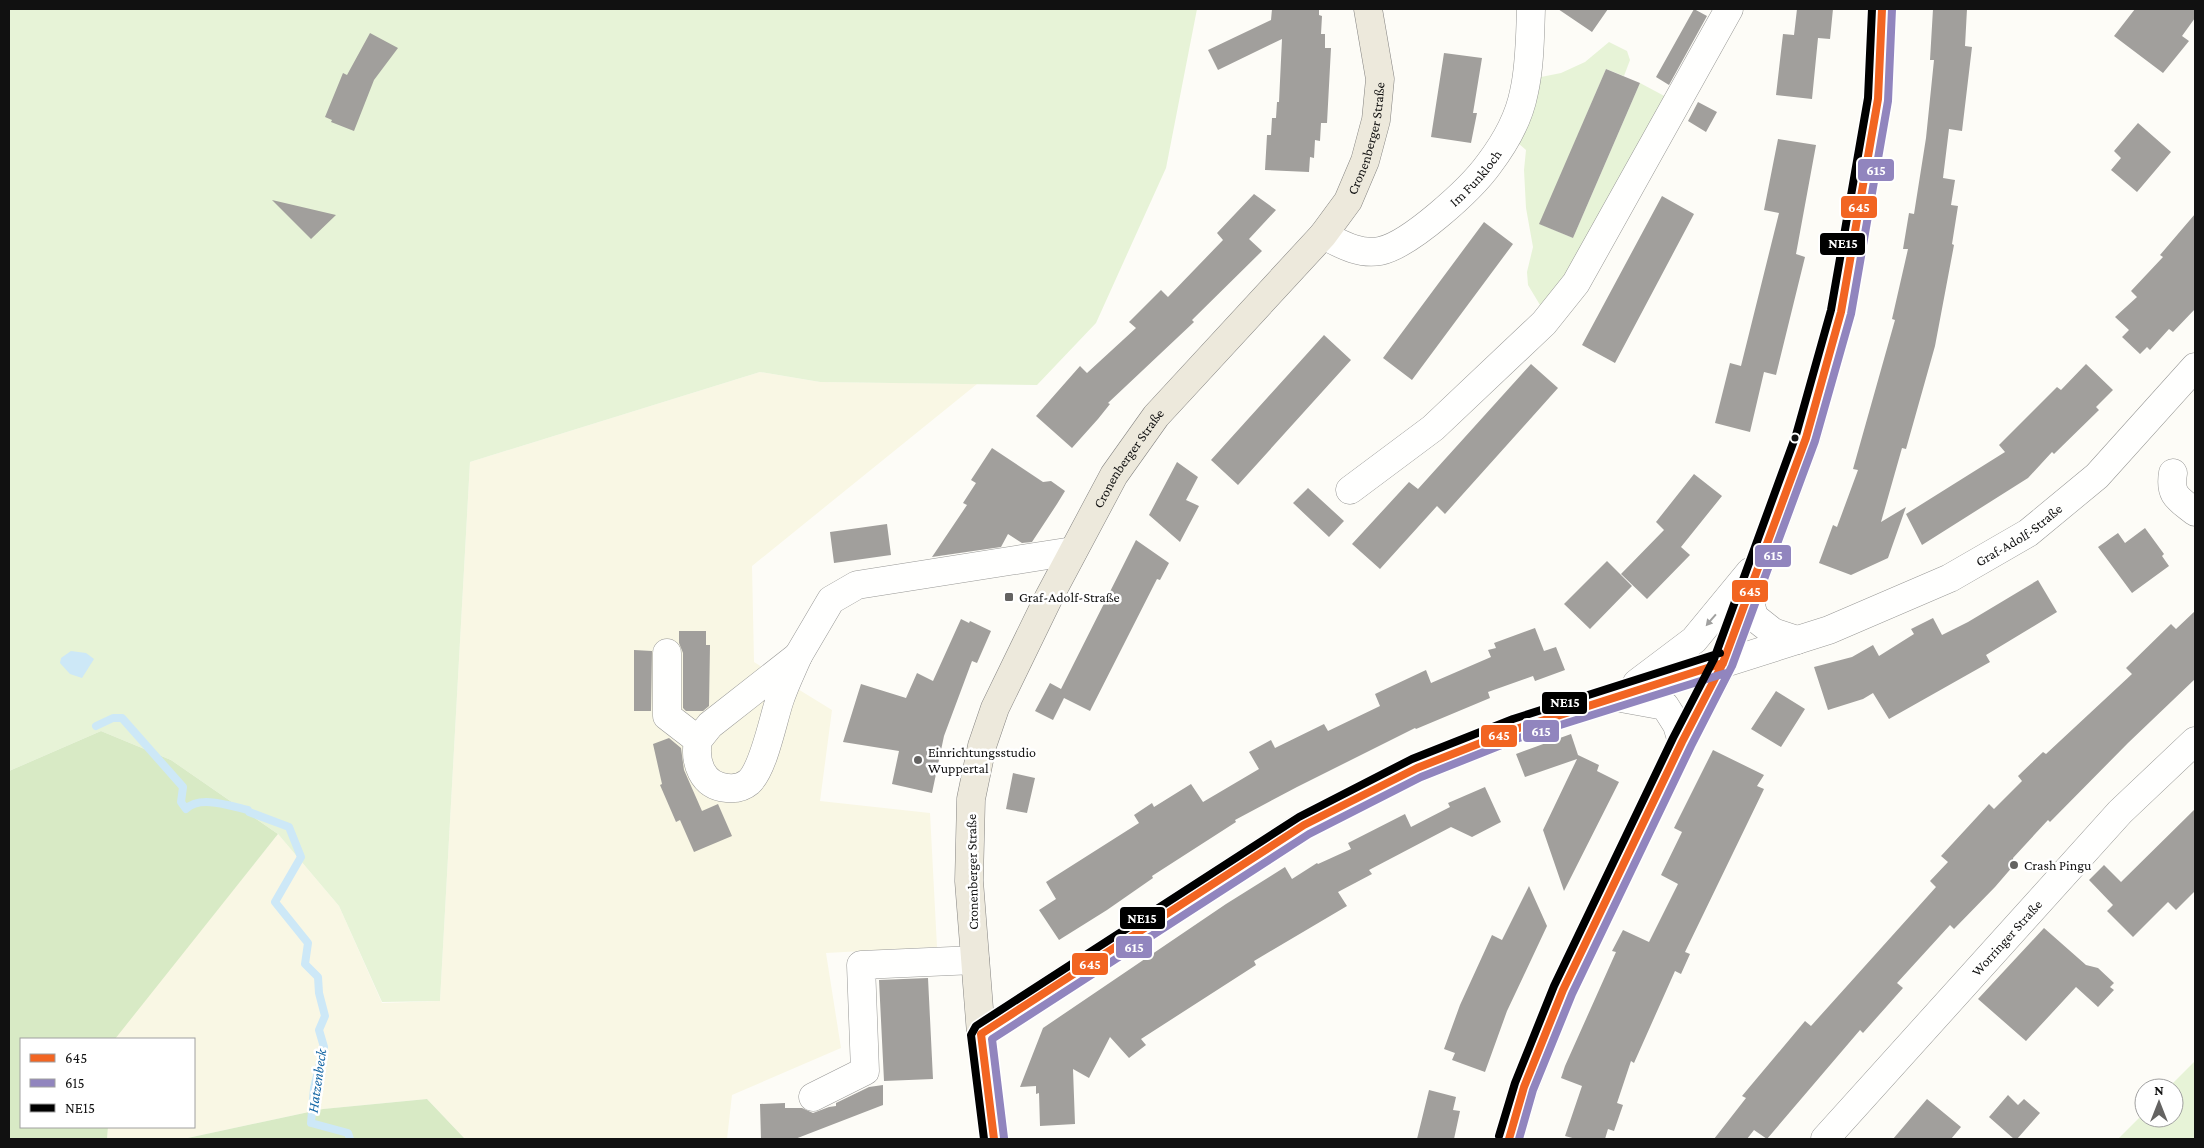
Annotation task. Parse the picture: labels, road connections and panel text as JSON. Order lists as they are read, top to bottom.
{
  "streets": {
    "main road": ["Cronenberger Straße"],
    "street": ["Im Funkloch", "Graf-Adolf-Straße", "Worringer Straße"]
  },
  "crossings": [
    ["Cronenberger Straße", "Im Funkloch"],
    ["Cronenberger Straße", "Graf-Adolf-Straße"]
  ],
  "water": ["Hatzenbeck"],
  "places": {
    "transit": ["Graf-Adolf-Straße"],
    "other": ["Einrichtungsstudio Wuppertal", "Crash Pingu"]
  },
  "lines": ["transit line 645", "transit line 615", "transit line NE15"],
  "legend": ["645", "615", "NE15"],
  "north": "top"
}
